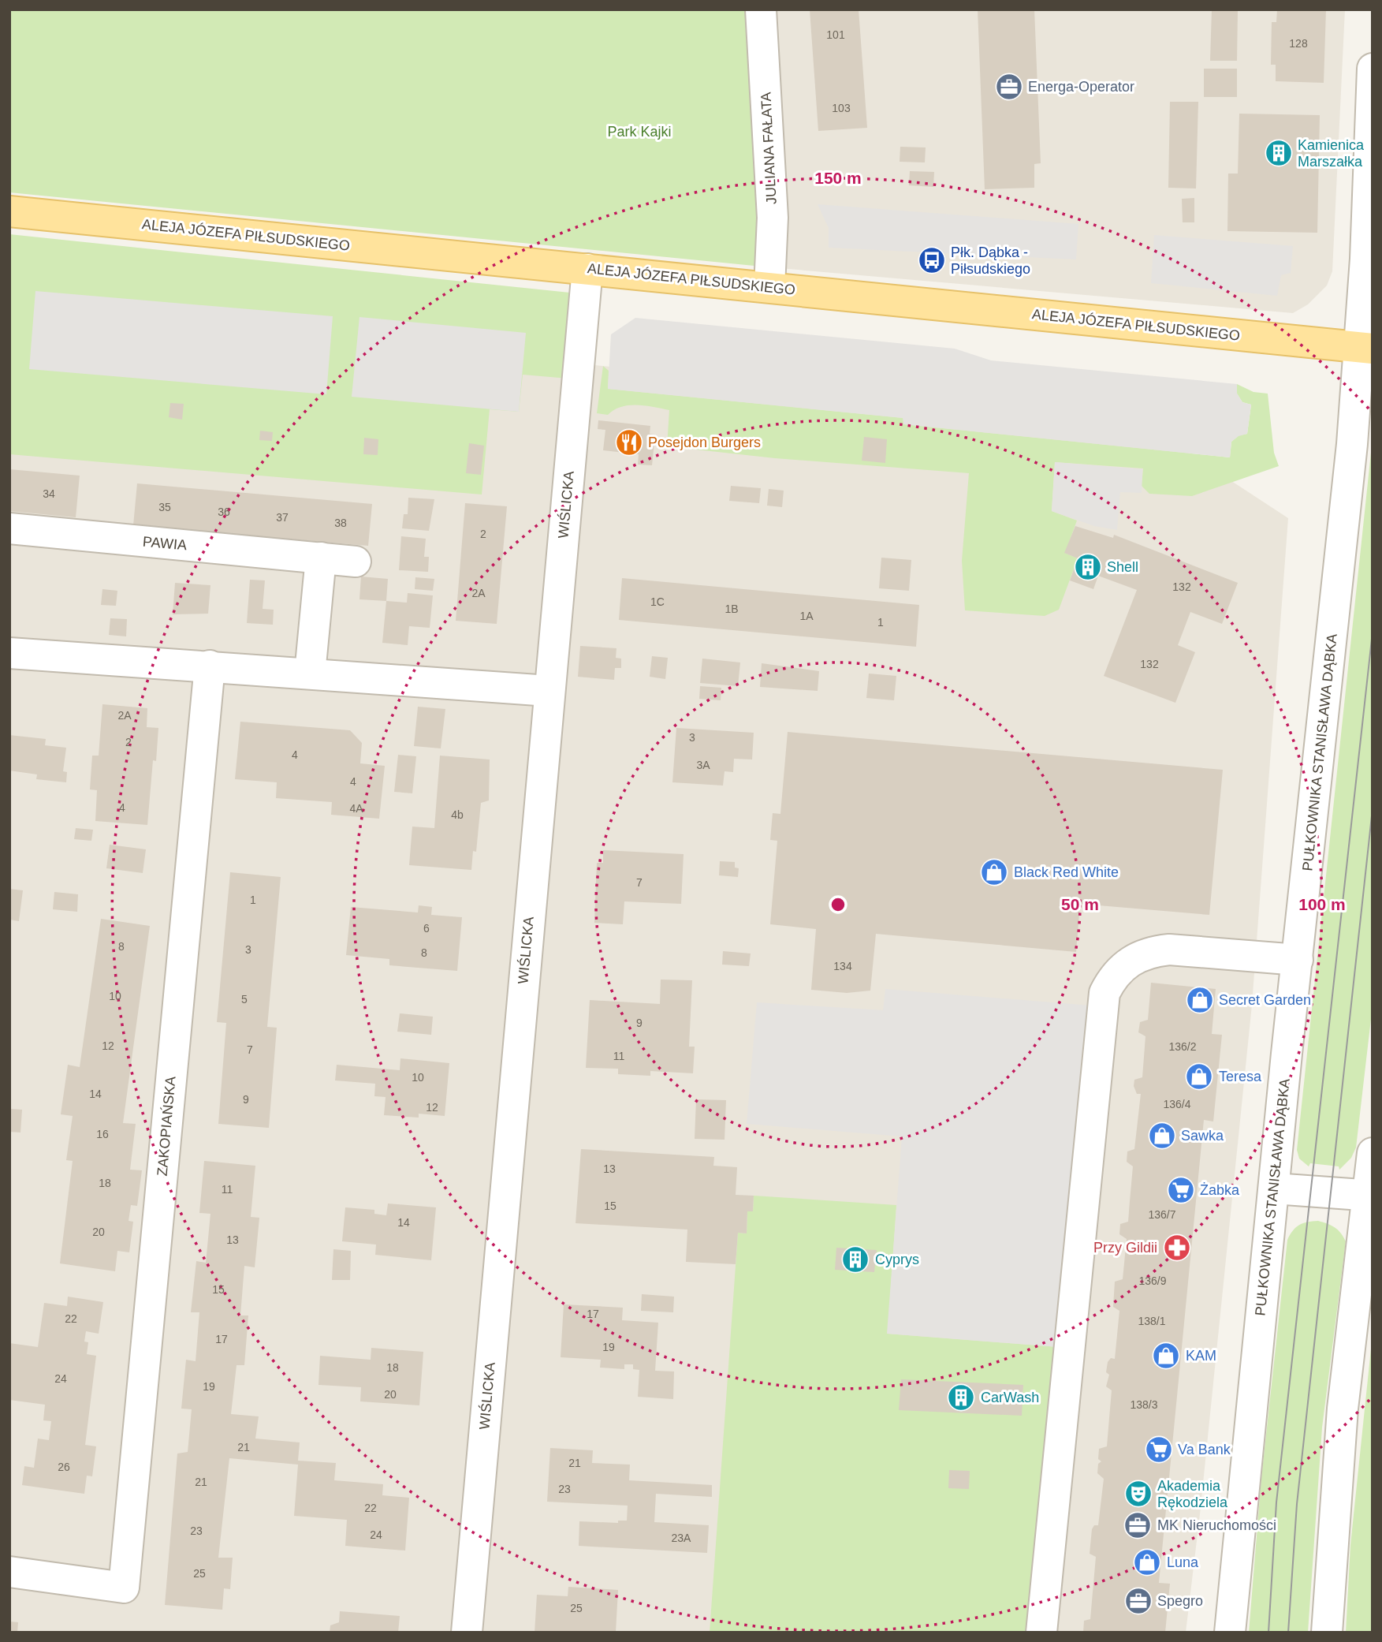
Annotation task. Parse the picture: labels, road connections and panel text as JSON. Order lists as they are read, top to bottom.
{
  "streets": {
    "main road": ["ALEJA JÓZEFA PIŁSUDSKIEGO"],
    "street": [
      "JULIANA FAŁATA",
      "WIŚLICKA",
      "PAWIA",
      "PUŁKOWNIKA STANISŁAWA DĄBKA",
      "ZAKOPIAŃSKA"
    ]
  },
  "crossings": [
    ["JULIANA FAŁATA", "ALEJA JÓZEFA PIŁSUDSKIEGO"],
    ["ALEJA JÓZEFA PIŁSUDSKIEGO", "WIŚLICKA"],
    ["ALEJA JÓZEFA PIŁSUDSKIEGO", "PUŁKOWNIKA STANISŁAWA DĄBKA"]
  ],
  "parks": ["Park Kajki"],
  "places": {
    "office": ["Energa-Operator", "MK Nieruchomości", "Spegro"],
    "building": [
      "Kamienica Marszałka",
      "Shell",
      "Cyprys",
      "CarWash"
    ],
    "bus stop": ["Płk. Dąbka - Piłsudskiego"],
    "restaurant": ["Posejdon Burgers"],
    "shop": [
      "Black Red White",
      "Secret Garden",
      "Teresa",
      "Sawka",
      "KAM",
      "Luna"
    ],
    "supermarket": ["Żabka", "Va Bank"],
    "pharmacy": ["Przy Gildii"],
    "theatre": ["Akademia Rękodziela"]
  },
  "house_numbers": [
    "101",
    "128",
    "103",
    "34",
    "35",
    "36",
    "37",
    "38",
    "2",
    "132",
    "2A",
    "1C",
    "1B",
    "1A",
    "1",
    "132",
    "2A",
    "3",
    "2",
    "4",
    "3A",
    "4",
    "4",
    "4A",
    "4b",
    "7",
    "1",
    "6",
    "8",
    "3",
    "8",
    "134",
    "10",
    "5",
    "9",
    "12",
    "136/2",
    "7",
    "11",
    "10",
    "14",
    "9",
    "136/4",
    "12",
    "16",
    "13",
    "18",
    "11",
    "15",
    "136/7",
    "14",
    "20",
    "13",
    "136/9",
    "15",
    "17",
    "22",
    "138/1",
    "17",
    "19",
    "18",
    "24",
    "19",
    "20",
    "138/3",
    "21",
    "21",
    "26",
    "21",
    "23",
    "22",
    "23",
    "24",
    "23A",
    "25",
    "25"
  ],
  "rings": ["150 m", "50 m", "100 m"]
}
